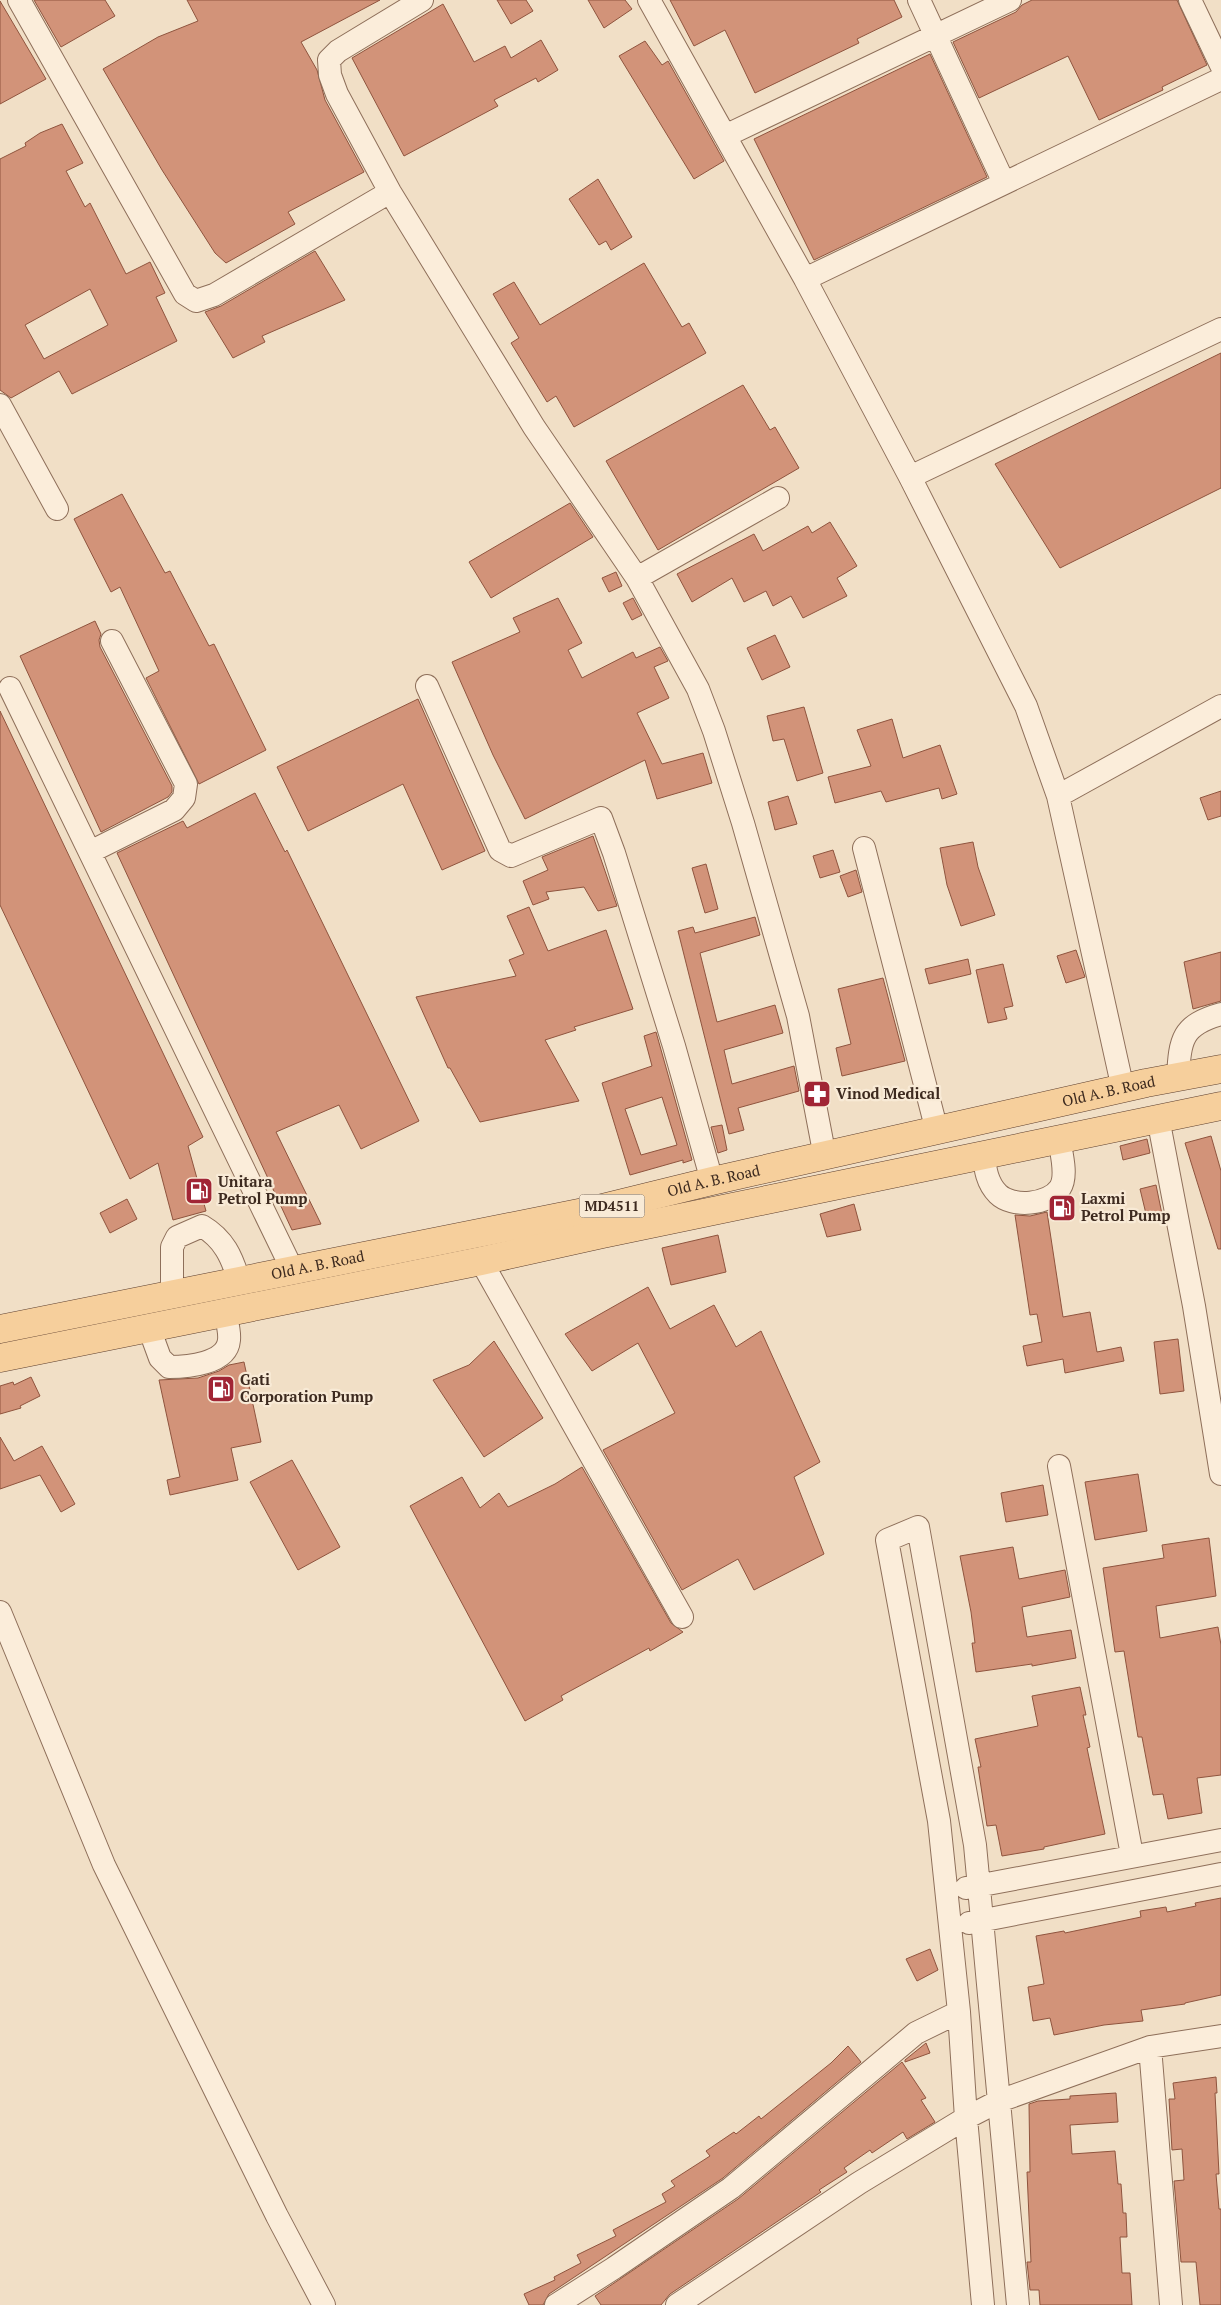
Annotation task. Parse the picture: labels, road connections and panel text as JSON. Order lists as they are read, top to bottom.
{
  "streets": {
    "main road": ["Old A. B. Road", "MD4511"]
  },
  "places": {
    "pharmacy": ["Vinod Medical"],
    "fuel station": ["Unitara Petrol Pump", "Laxmi Petrol Pump", "Gati Corporation Pump"]
  }
}
